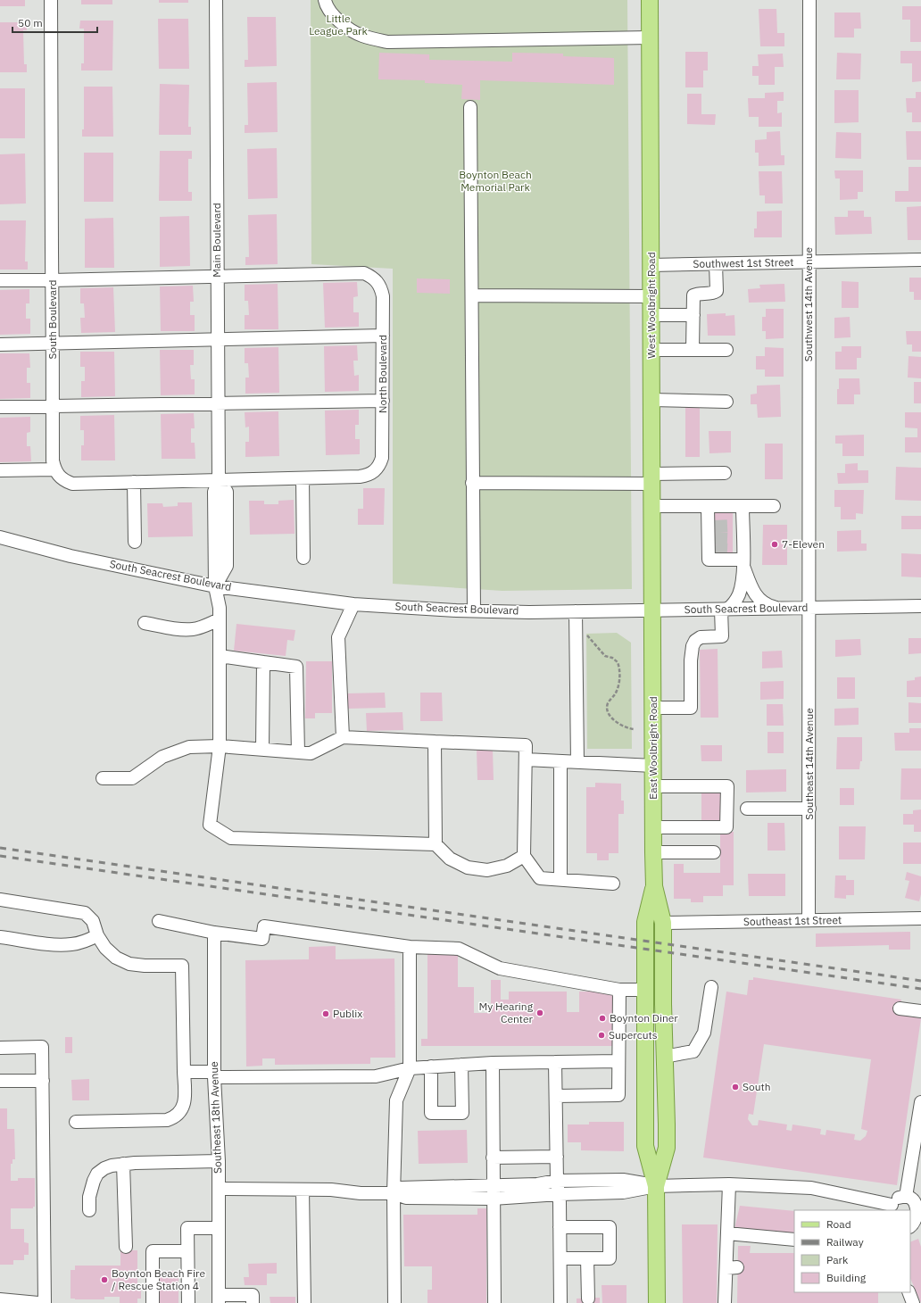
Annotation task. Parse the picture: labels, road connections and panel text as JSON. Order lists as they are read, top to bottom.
{
  "streets": {
    "main road": ["West Woolbright Road", "East Woolbright Road"],
    "street": [
      "Main Boulevard",
      "Southwest 1st Street",
      "Southwest 14th Avenue",
      "South Boulevard",
      "North Boulevard",
      "South Seacrest Boulevard",
      "Southeast 14th Avenue",
      "Southeast 1st Street",
      "Southeast 18th Avenue"
    ]
  },
  "crossings": [
    ["Main Boulevard", "North Boulevard"],
    ["Main Boulevard", "South Seacrest Boulevard"],
    ["Southwest 1st Street", "Southwest 14th Avenue"],
    ["Southwest 1st Street", "West Woolbright Road"],
    ["Southwest 14th Avenue", "South Seacrest Boulevard"],
    ["Southwest 14th Avenue", "Southeast 14th Avenue"],
    ["West Woolbright Road", "South Seacrest Boulevard"],
    ["West Woolbright Road", "East Woolbright Road"],
    ["South Boulevard", "North Boulevard"],
    ["South Seacrest Boulevard", "East Woolbright Road"],
    ["South Seacrest Boulevard", "Southeast 14th Avenue"],
    ["East Woolbright Road", "Southeast 1st Street"],
    ["Southeast 14th Avenue", "Southeast 1st Street"]
  ],
  "parks": ["Little League Park", "Boynton Beach Memorial Park"],
  "places": [
    "7-Eleven",
    "My Hearing Center",
    "Publix",
    "Boynton Diner",
    "Supercuts",
    "South",
    "Boynton Beach Fire / Rescue Station 4"
  ],
  "legend": [
    "Road",
    "Railway",
    "Park",
    "Building"
  ],
  "scale_bar": "50 m"
}
